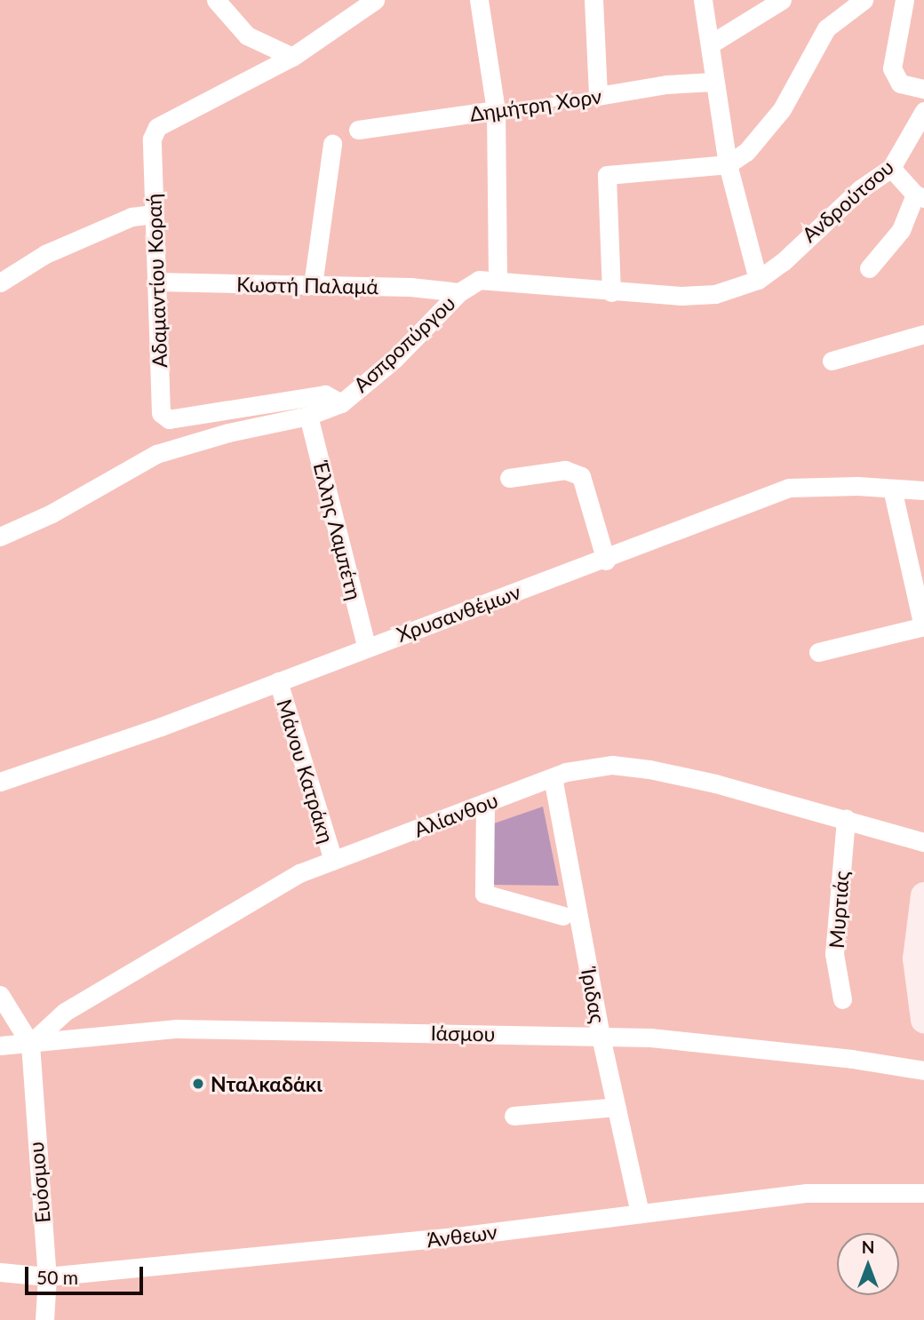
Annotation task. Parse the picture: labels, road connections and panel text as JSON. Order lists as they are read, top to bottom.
{
  "streets": {
    "street": [
      "Δημήτρη Χορν",
      "Ανδρούτσου",
      "Αδαμαντίου Κοραή",
      "Κωστή Παλαμά",
      "Ασπροπύργου",
      "Έλλης Λαμπέτη",
      "Χρυσανθέμων",
      "Μάνου Κατράκη",
      "Αλίανθου",
      "Μυρτιάς",
      "Ίριδας",
      "Ιάσμου",
      "Ευόσμου",
      "Άνθεων"
    ]
  },
  "crossings": [
    ["Ανδρούτσου", "Ασπροπύργου"],
    ["Αδαμαντίου Κοραή", "Κωστή Παλαμά"],
    ["Αδαμαντίου Κοραή", "Ασπροπύργου"],
    ["Κωστή Παλαμά", "Ασπροπύργου"],
    ["Ασπροπύργου", "Έλλης Λαμπέτη"],
    ["Έλλης Λαμπέτη", "Χρυσανθέμων"],
    ["Χρυσανθέμων", "Μάνου Κατράκη"],
    ["Μάνου Κατράκη", "Αλίανθου"],
    ["Αλίανθου", "Μυρτιάς"],
    ["Αλίανθου", "Ίριδας"],
    ["Αλίανθου", "Ιάσμου"],
    ["Αλίανθου", "Ευόσμου"],
    ["Ίριδας", "Ιάσμου"],
    ["Ίριδας", "Άνθεων"],
    ["Ιάσμου", "Ευόσμου"],
    ["Ευόσμου", "Άνθεων"]
  ],
  "places": ["Νταλκαδάκι"],
  "scale_bar": "50 m",
  "north": "top"
}
